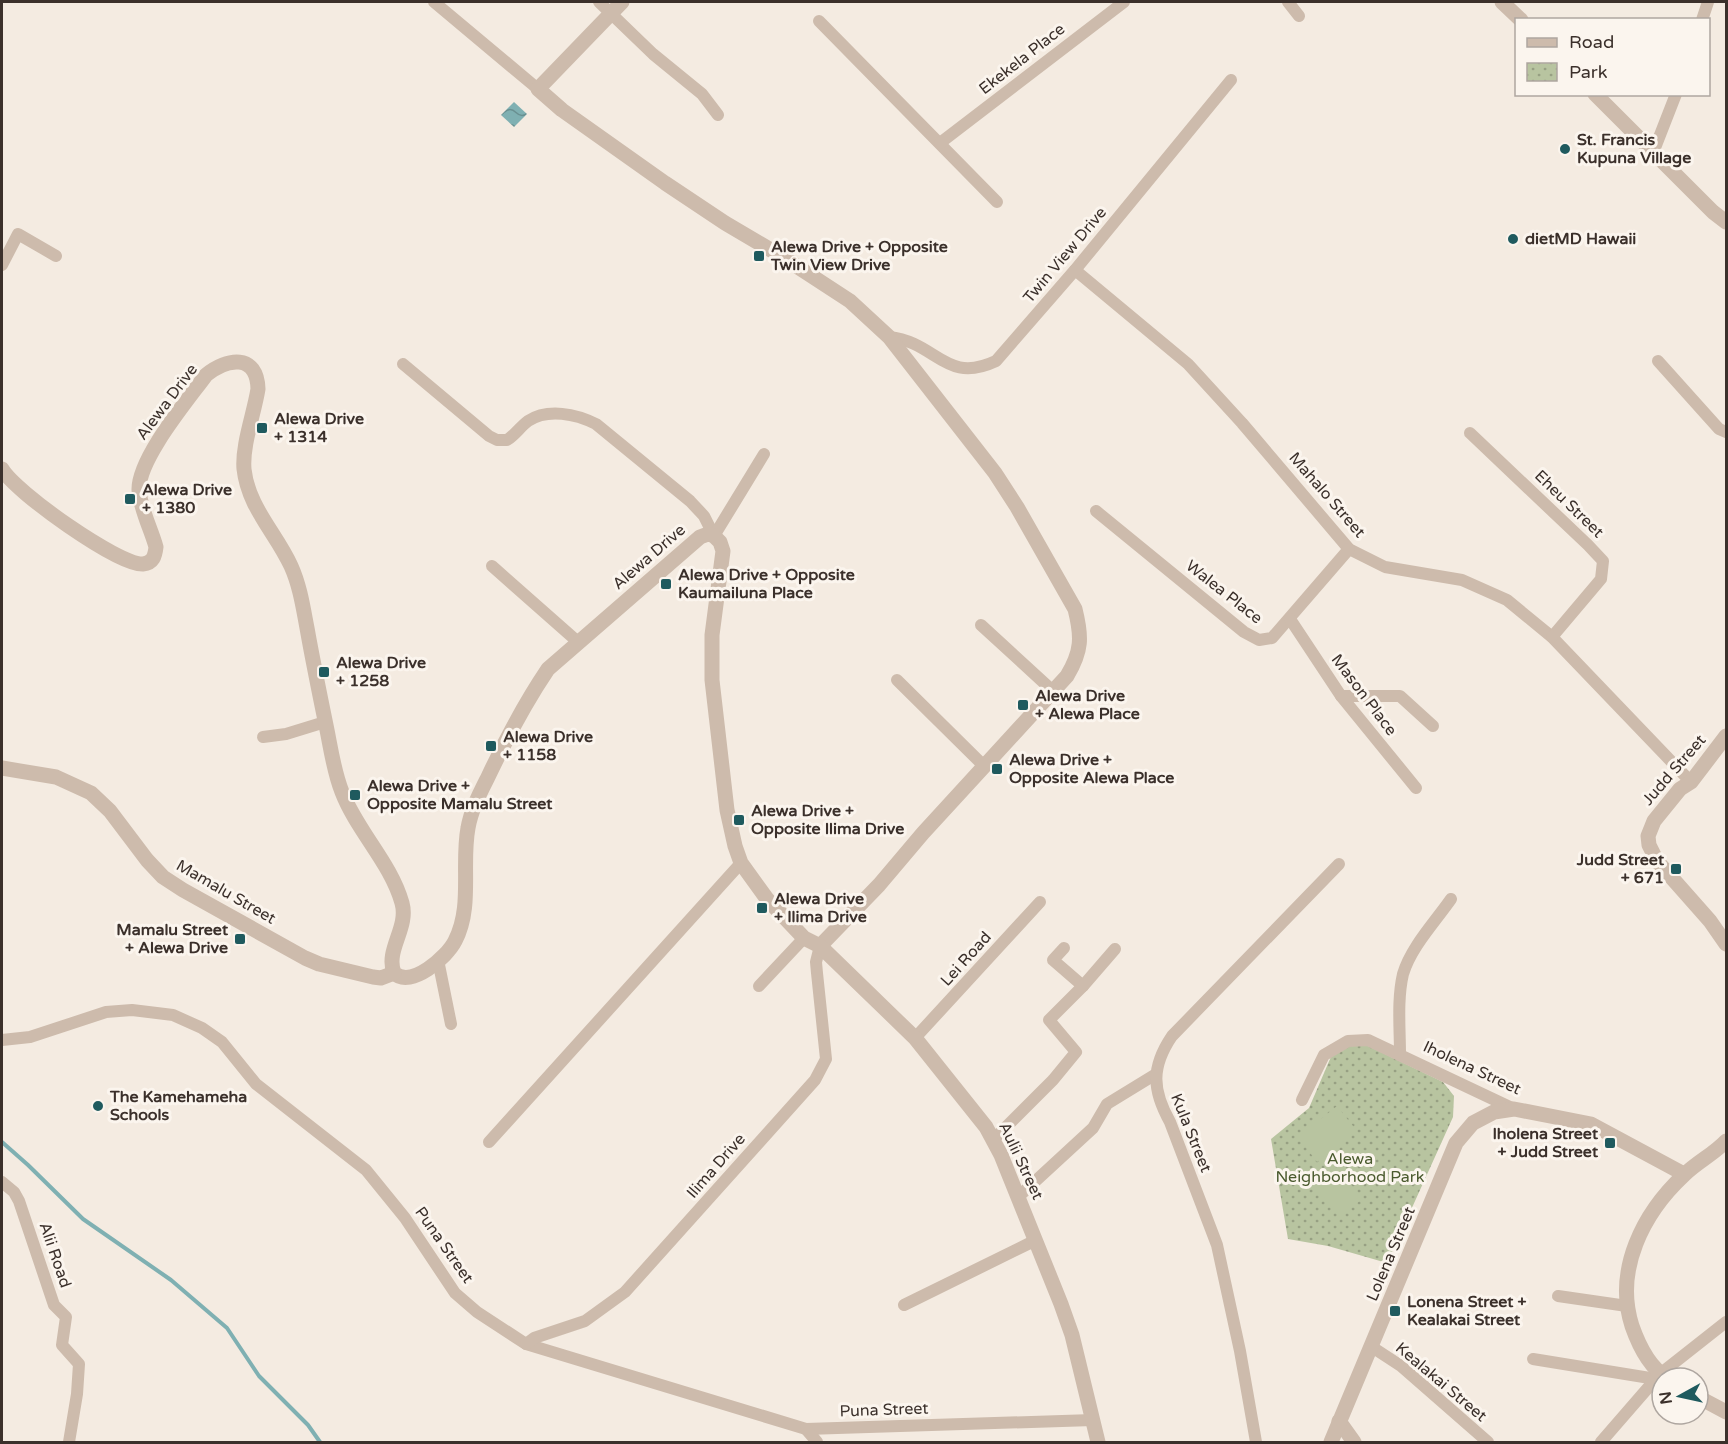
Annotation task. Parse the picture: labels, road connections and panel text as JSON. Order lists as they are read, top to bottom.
{
  "streets": {
    "street": [
      "Ekekela Place",
      "Twin View Drive",
      "Alewa Drive",
      "Mahalo Street",
      "Eheu Street",
      "Walea Place",
      "Mason Place",
      "Judd Street",
      "Mamalu Street",
      "Lei Road",
      "Iholena Street",
      "Kula Street",
      "Aulii Street",
      "Ilima Drive",
      "Puna Street",
      "Lolena Street",
      "Alii Road",
      "Kealakai Street"
    ]
  },
  "crossings": [
    ["Twin View Drive", "Mahalo Street"],
    ["Alewa Drive", "Mamalu Street"],
    ["Mahalo Street", "Eheu Street"],
    ["Mahalo Street", "Walea Place"],
    ["Mahalo Street", "Judd Street"],
    ["Walea Place", "Mason Place"],
    ["Lei Road", "Aulii Street"],
    ["Iholena Street", "Lolena Street"],
    ["Aulii Street", "Ilima Drive"],
    ["Aulii Street", "Puna Street"],
    ["Ilima Drive", "Puna Street"],
    ["Lolena Street", "Kealakai Street"]
  ],
  "parks": ["Alewa Neighborhood Park"],
  "places": {
    "other": ["St. Francis Kupuna Village", "dietMD Hawaii", "The Kamehameha Schools"],
    "transit": [
      "Alewa Drive + Opposite Twin View Drive",
      "Alewa Drive + 1314",
      "Alewa Drive + 1380",
      "Alewa Drive + Opposite Kaumailuna Place",
      "Alewa Drive + 1258",
      "Alewa Drive + Alewa Place",
      "Alewa Drive + 1158",
      "Alewa Drive + Opposite Alewa Place",
      "Alewa Drive + Opposite Mamalu Street",
      "Alewa Drive + Opposite Ilima Drive",
      "Judd Street + 671",
      "Alewa Drive + Ilima Drive",
      "Mamalu Street + Alewa Drive",
      "Iholena Street + Judd Street",
      "Lonena Street + Kealakai Street"
    ]
  },
  "legend": ["Road", "Park"],
  "north": "left"
}
